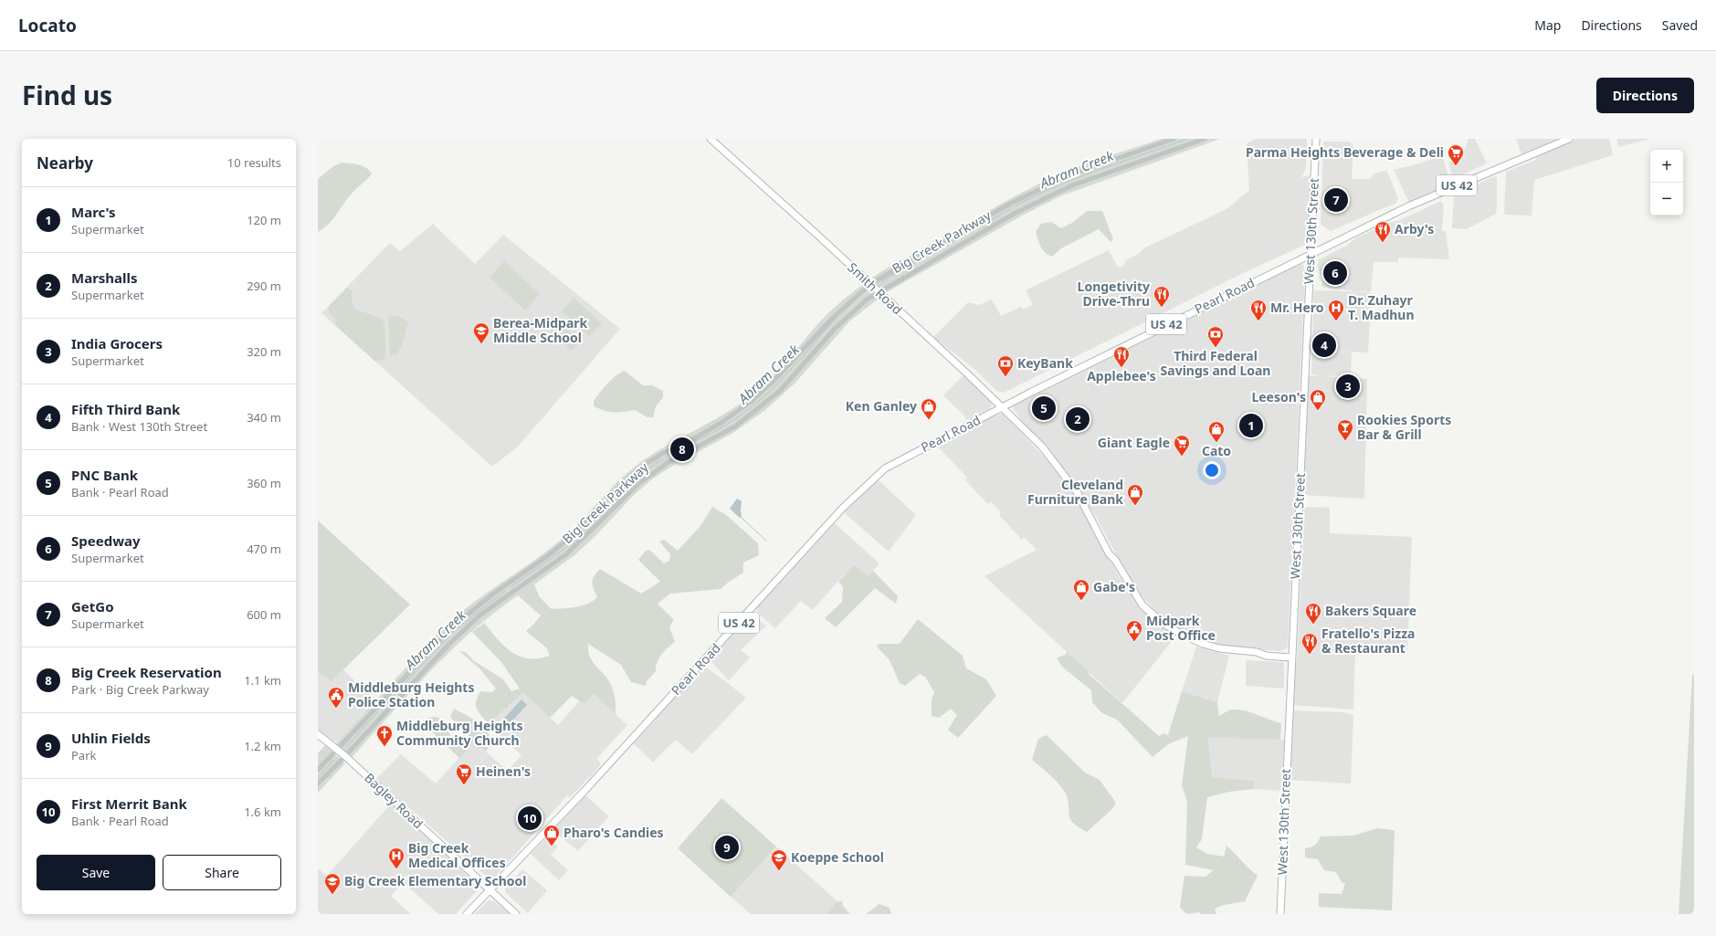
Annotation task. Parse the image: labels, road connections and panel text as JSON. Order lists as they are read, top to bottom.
{
  "streets": {
    "main road": [
      "US 42",
      "West 130th Street",
      "Smith Road",
      "Pearl Road",
      "Bagley Road"
    ],
    "street": ["Big Creek Parkway"]
  },
  "crossings": [
    ["West 130th Street", "Smith Road"],
    ["West 130th Street", "Pearl Road"],
    ["Big Creek Parkway", "Smith Road"],
    ["Big Creek Parkway", "Bagley Road"],
    ["Smith Road", "Pearl Road"],
    ["Pearl Road", "Bagley Road"]
  ],
  "water": ["Abram Creek"],
  "places": {
    "supermarket": ["Parma Heights Beverage & Deli", "Giant Eagle", "Heinen's"],
    "restaurant": [
      "Arby's",
      "Longetivity Drive-Thru",
      "Mr. Hero",
      "Applebee's",
      "Bakers Square",
      "Fratello's Pizza & Restaurant"
    ],
    "hospital": ["Dr. Zuhayr T. Madhun", "Big Creek Medical Offices"],
    "school or university": ["Berea-Midpark Middle School", "Koeppe School", "Big Creek Elementary School"],
    "bank": ["Third Federal Savings and Loan", "KeyBank"],
    "shop": [
      "Leeson's",
      "Ken Ganley",
      "Cato",
      "Cleveland Furniture Bank",
      "Gabe's",
      "Pharo's Candies"
    ],
    "bar": ["Rookies Sports Bar & Grill"],
    "public building": ["Midpark Post Office", "Middleburg Heights Police Station"],
    "church": ["Middleburg Heights Community Church"]
  },
  "page": {
    "header": "Locato",
    "nav": ["Map", "Directions", "Saved"],
    "title": "Find us",
    "buttons": [
      "Directions",
      ["Save", "Share"]
    ],
    "heading": ["Nearby", "10 results"],
    "map_buttons": ["+", "−"],
    "list": [
      {
        "mark": "1",
        "name": "Marc's",
        "note": "Supermarket",
        "value": "120 m"
      },
      {
        "mark": "2",
        "name": "Marshalls",
        "note": "Supermarket",
        "value": "290 m"
      },
      {
        "mark": "3",
        "name": "India Grocers",
        "note": "Supermarket",
        "value": "320 m"
      },
      {
        "mark": "4",
        "name": "Fifth Third Bank",
        "note": "Bank · West 130th Street",
        "value": "340 m"
      },
      {
        "mark": "5",
        "name": "PNC Bank",
        "note": "Bank · Pearl Road",
        "value": "360 m"
      },
      {
        "mark": "6",
        "name": "Speedway",
        "note": "Supermarket",
        "value": "470 m"
      },
      {
        "mark": "7",
        "name": "GetGo",
        "note": "Supermarket",
        "value": "600 m"
      },
      {
        "mark": "8",
        "name": "Big Creek Reservation",
        "note": "Park · Big Creek Parkway",
        "value": "1.1 km"
      },
      {
        "mark": "9",
        "name": "Uhlin Fields",
        "note": "Park",
        "value": "1.2 km"
      },
      {
        "mark": "10",
        "name": "First Merrit Bank",
        "note": "Bank · Pearl Road",
        "value": "1.6 km"
      }
    ],
    "pins": [
      "7",
      "6",
      "4",
      "3",
      "5",
      "2",
      "1",
      "8",
      "10",
      "9"
    ]
  }
}
